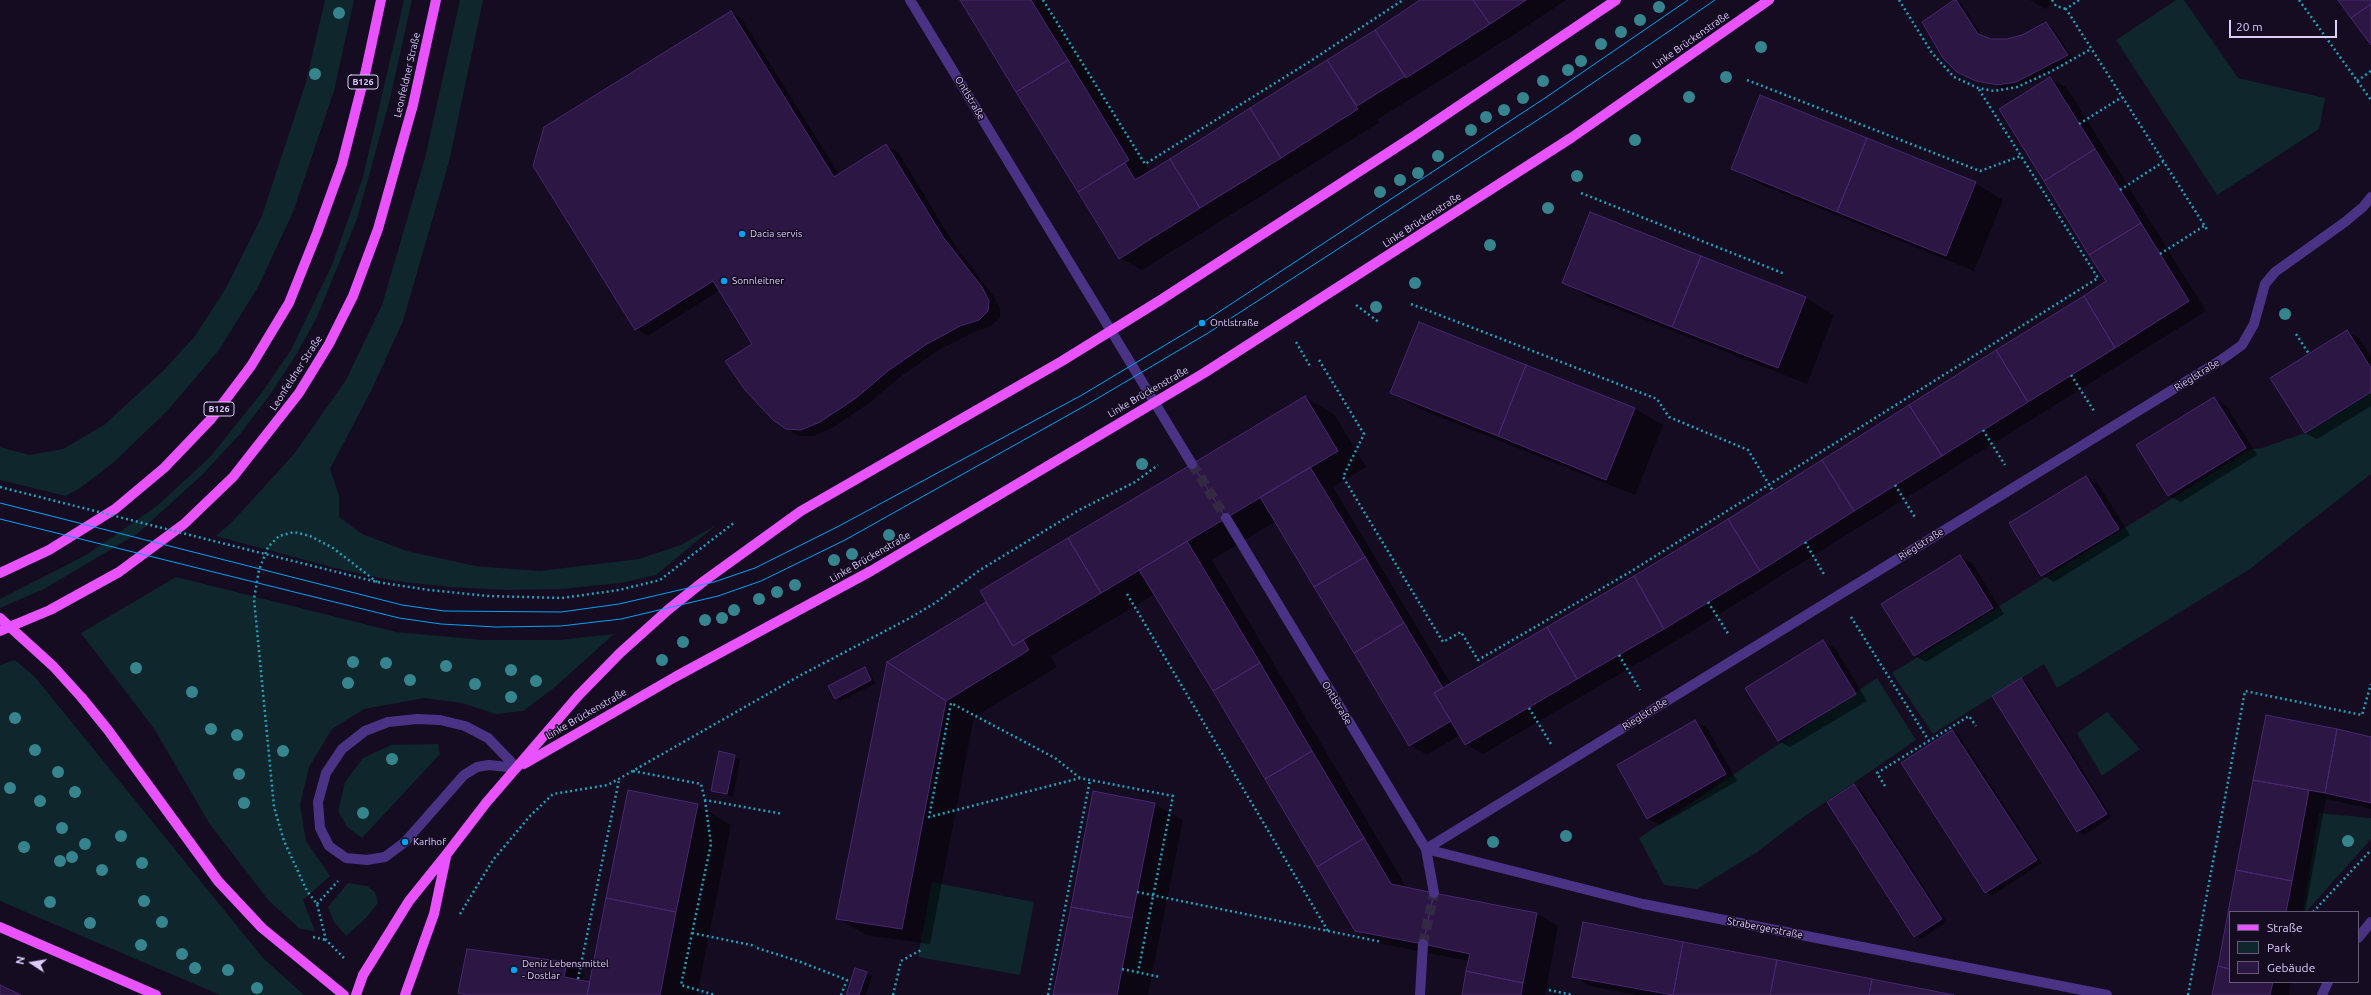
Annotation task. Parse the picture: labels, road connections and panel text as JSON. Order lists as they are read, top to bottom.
{
  "streets": {
    "main road": ["Linke Brückenstraße", "Leonfeldner Straße", "B126"],
    "street": ["Ontlstraße", "Rieglstraße", "Strabergerstraße"]
  },
  "crossings": [
    ["Linke Brückenstraße", "Ontlstraße"],
    ["Ontlstraße", "Rieglstraße"],
    ["Ontlstraße", "Strabergerstraße"],
    ["Rieglstraße", "Strabergerstraße"]
  ],
  "places": [
    "Dacia servis",
    "Sonnleitner",
    "Ontlstraße",
    "Karlhof",
    "Deniz Lebensmittel - Dostlar"
  ],
  "legend": ["Straße", "Park", "Gebäude"],
  "scale_bar": "20 m",
  "north": "left"
}
